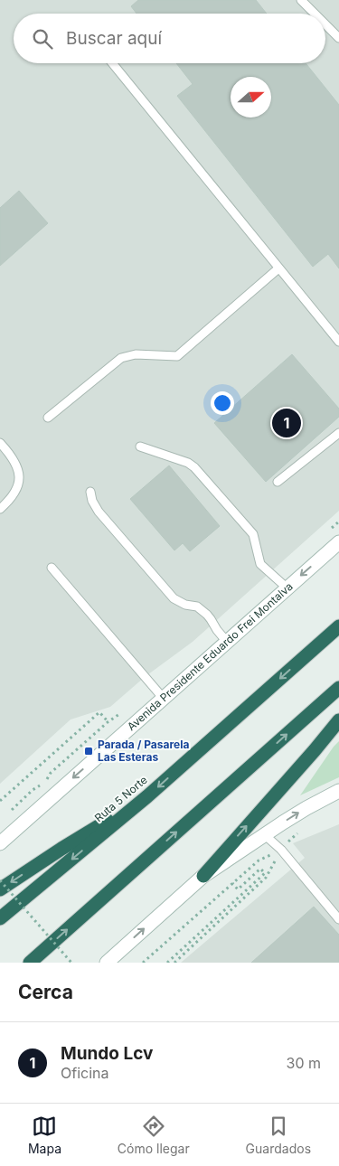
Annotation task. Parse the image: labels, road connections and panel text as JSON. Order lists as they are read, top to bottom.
{
  "streets": {
    "highway": ["Ruta 5 Norte"],
    "main road": ["Avenida Presidente Eduardo Frei Montalva"]
  },
  "one_way": ["Avenida Presidente Eduardo Frei Montalva"],
  "places": {
    "transit": ["Parada / Pasarela Las Esteras"]
  },
  "north": "right",
  "page": {
    "search": "Buscar aquí",
    "pins": "1",
    "heading": "Cerca",
    "list": [
      {
        "mark": "1",
        "name": "Mundo Lcv",
        "note": "Oficina",
        "value": "30 m"
      }
    ],
    "nav": ["Mapa", "Cómo llegar", "Guardados"]
  }
}
